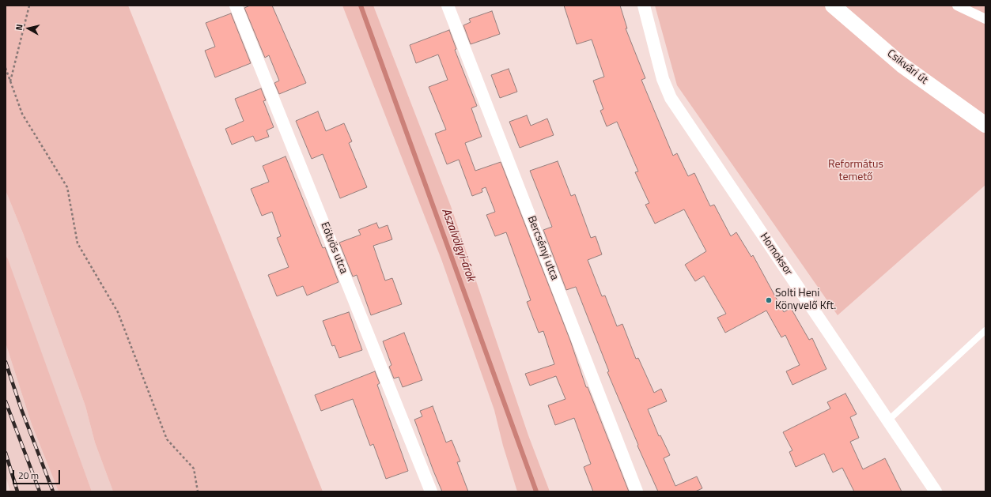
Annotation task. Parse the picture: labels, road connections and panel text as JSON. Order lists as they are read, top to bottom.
{
  "streets": {
    "street": [
      "Csikvári út",
      "Eötvös utca",
      "Bercsényi utca",
      "Homoksor"
    ]
  },
  "water": ["Aszalvölgyi-árok"],
  "parks": ["Református temető"],
  "places": ["Solti Heni Könyvelő Kft."],
  "scale_bar": "20 m",
  "north": "left"
}
